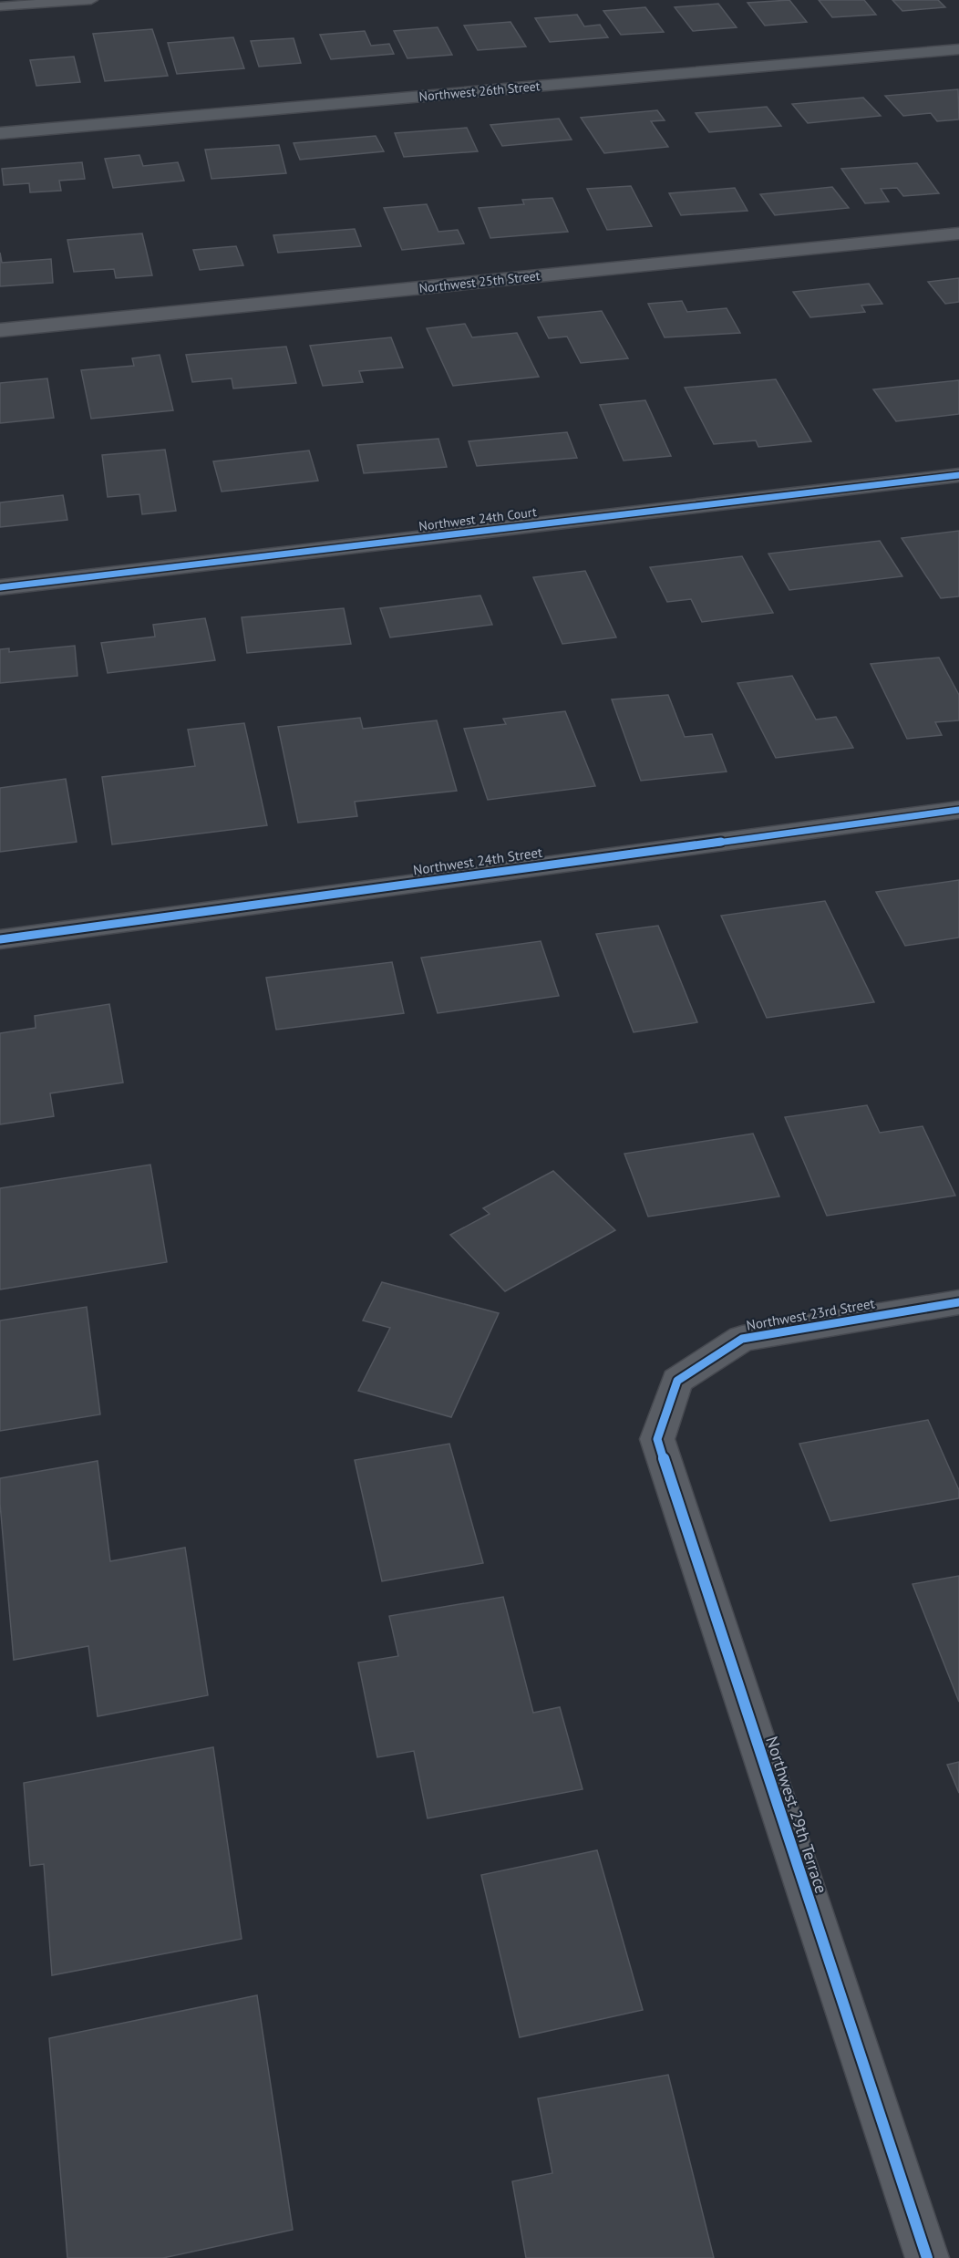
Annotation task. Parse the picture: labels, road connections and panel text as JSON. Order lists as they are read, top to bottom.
{
  "streets": {
    "street": [
      "Northwest 26th Street",
      "Northwest 25th Street",
      "Northwest 24th Court",
      "Northwest 24th Street",
      "Northwest 23rd Street",
      "Northwest 29th Terrace"
    ]
  },
  "crossings": [
    ["Northwest 23rd Street", "Northwest 29th Terrace"]
  ]
}
